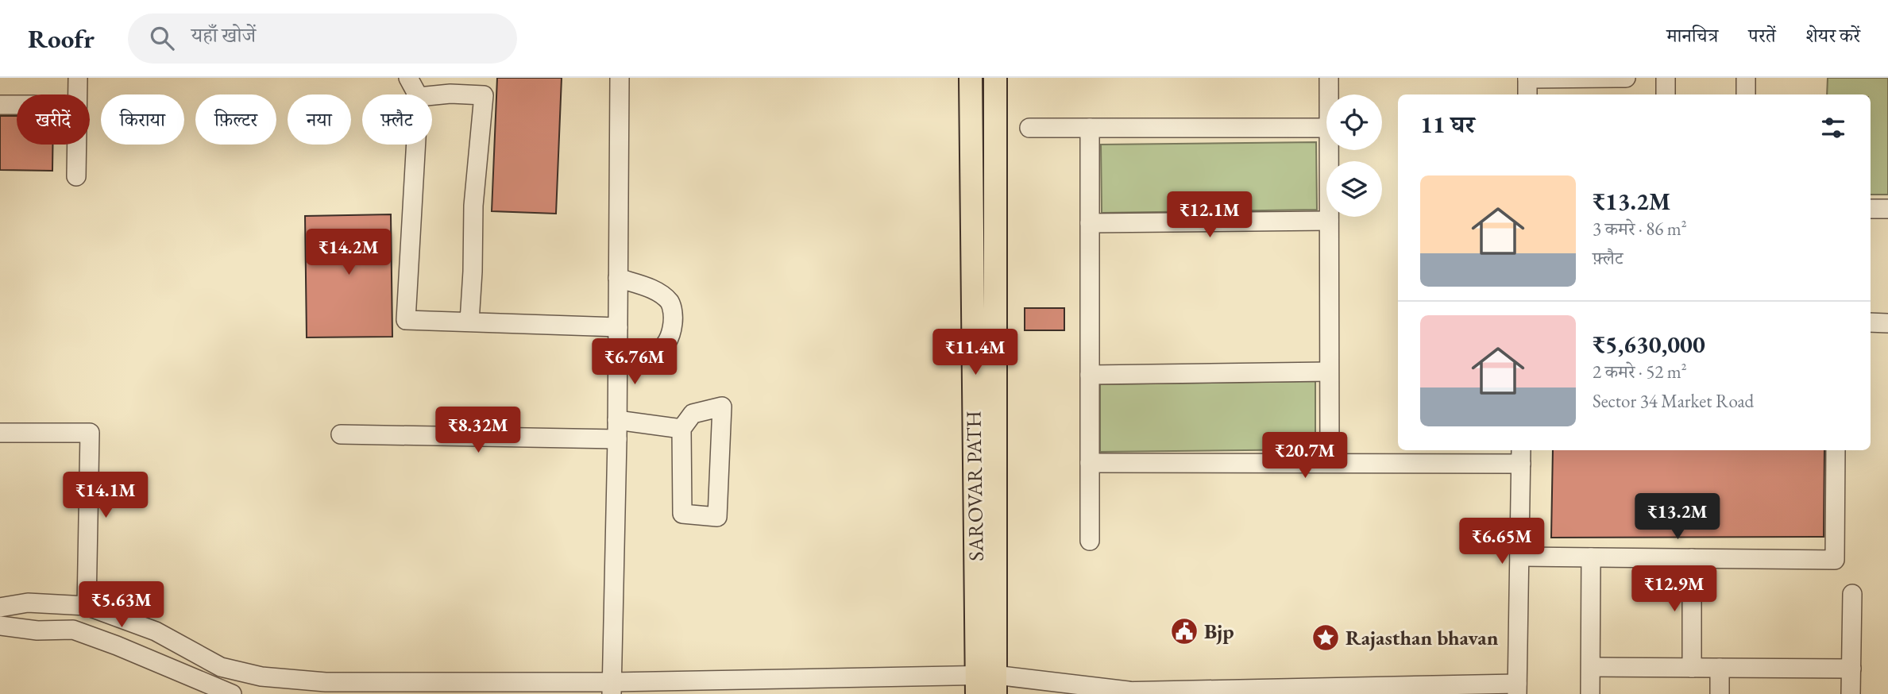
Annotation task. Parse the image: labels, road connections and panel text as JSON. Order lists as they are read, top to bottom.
{
  "streets": {
    "main road": ["SAROVAR PATH"]
  },
  "places": {
    "public building": ["Bjp"],
    "place": ["Rajasthan bhavan"]
  },
  "page": {
    "header": "Roofr",
    "search": "यहाँ खोजें",
    "nav": ["मानचित्र", "परतें", "शेयर करें"],
    "chip": [
      "खरीदें",
      "किराया",
      "फ़िल्टर",
      "नया",
      "फ़्लैट"
    ],
    "heading": "11 घर",
    "list": [
      {
        "name": "₹13.2M",
        "note": "3 कमरे · 86 m² · फ़्लैट"
      },
      {
        "name": "₹5,630,000",
        "note": "2 कमरे · 52 m² · Sector 34 Market Road"
      }
    ],
    "price": [
      "₹12.1M",
      "₹14.2M",
      "₹11.4M",
      "₹6.76M",
      "₹8.32M",
      "₹20.7M",
      "₹14.1M",
      "₹13.2M",
      "₹6.65M",
      "₹12.9M",
      "₹5.63M"
    ]
  }
}
